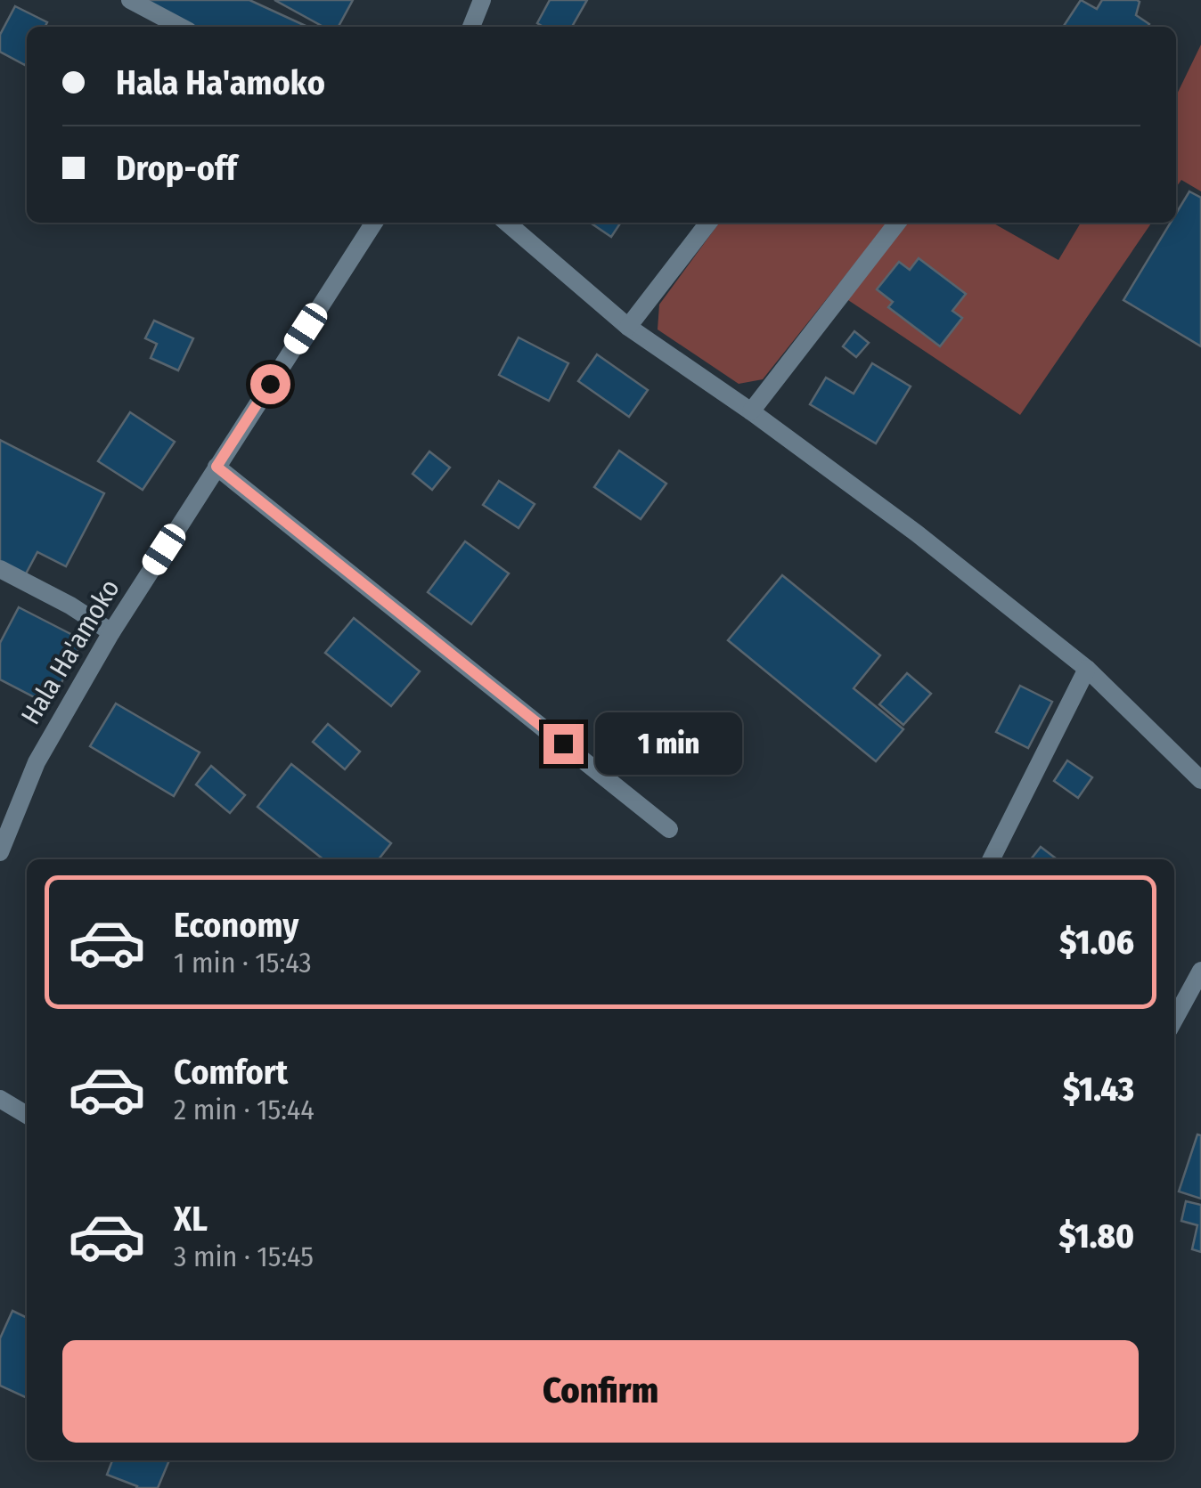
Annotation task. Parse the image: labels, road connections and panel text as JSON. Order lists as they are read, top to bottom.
{
  "streets": {
    "street": ["Hala Ha'amoko"]
  },
  "page": {
    "banner": ["Hala Ha'amoko", "Drop-off"],
    "bubble": "1 min",
    "list": [
      {
        "name": "Economy",
        "note": "1 min · 15:43",
        "value": "$1.06"
      },
      {
        "name": "Comfort",
        "note": "2 min · 15:44",
        "value": "$1.43"
      },
      {
        "name": "XL",
        "note": "3 min · 15:45",
        "value": "$1.80"
      }
    ],
    "buttons": "Confirm"
  }
}
